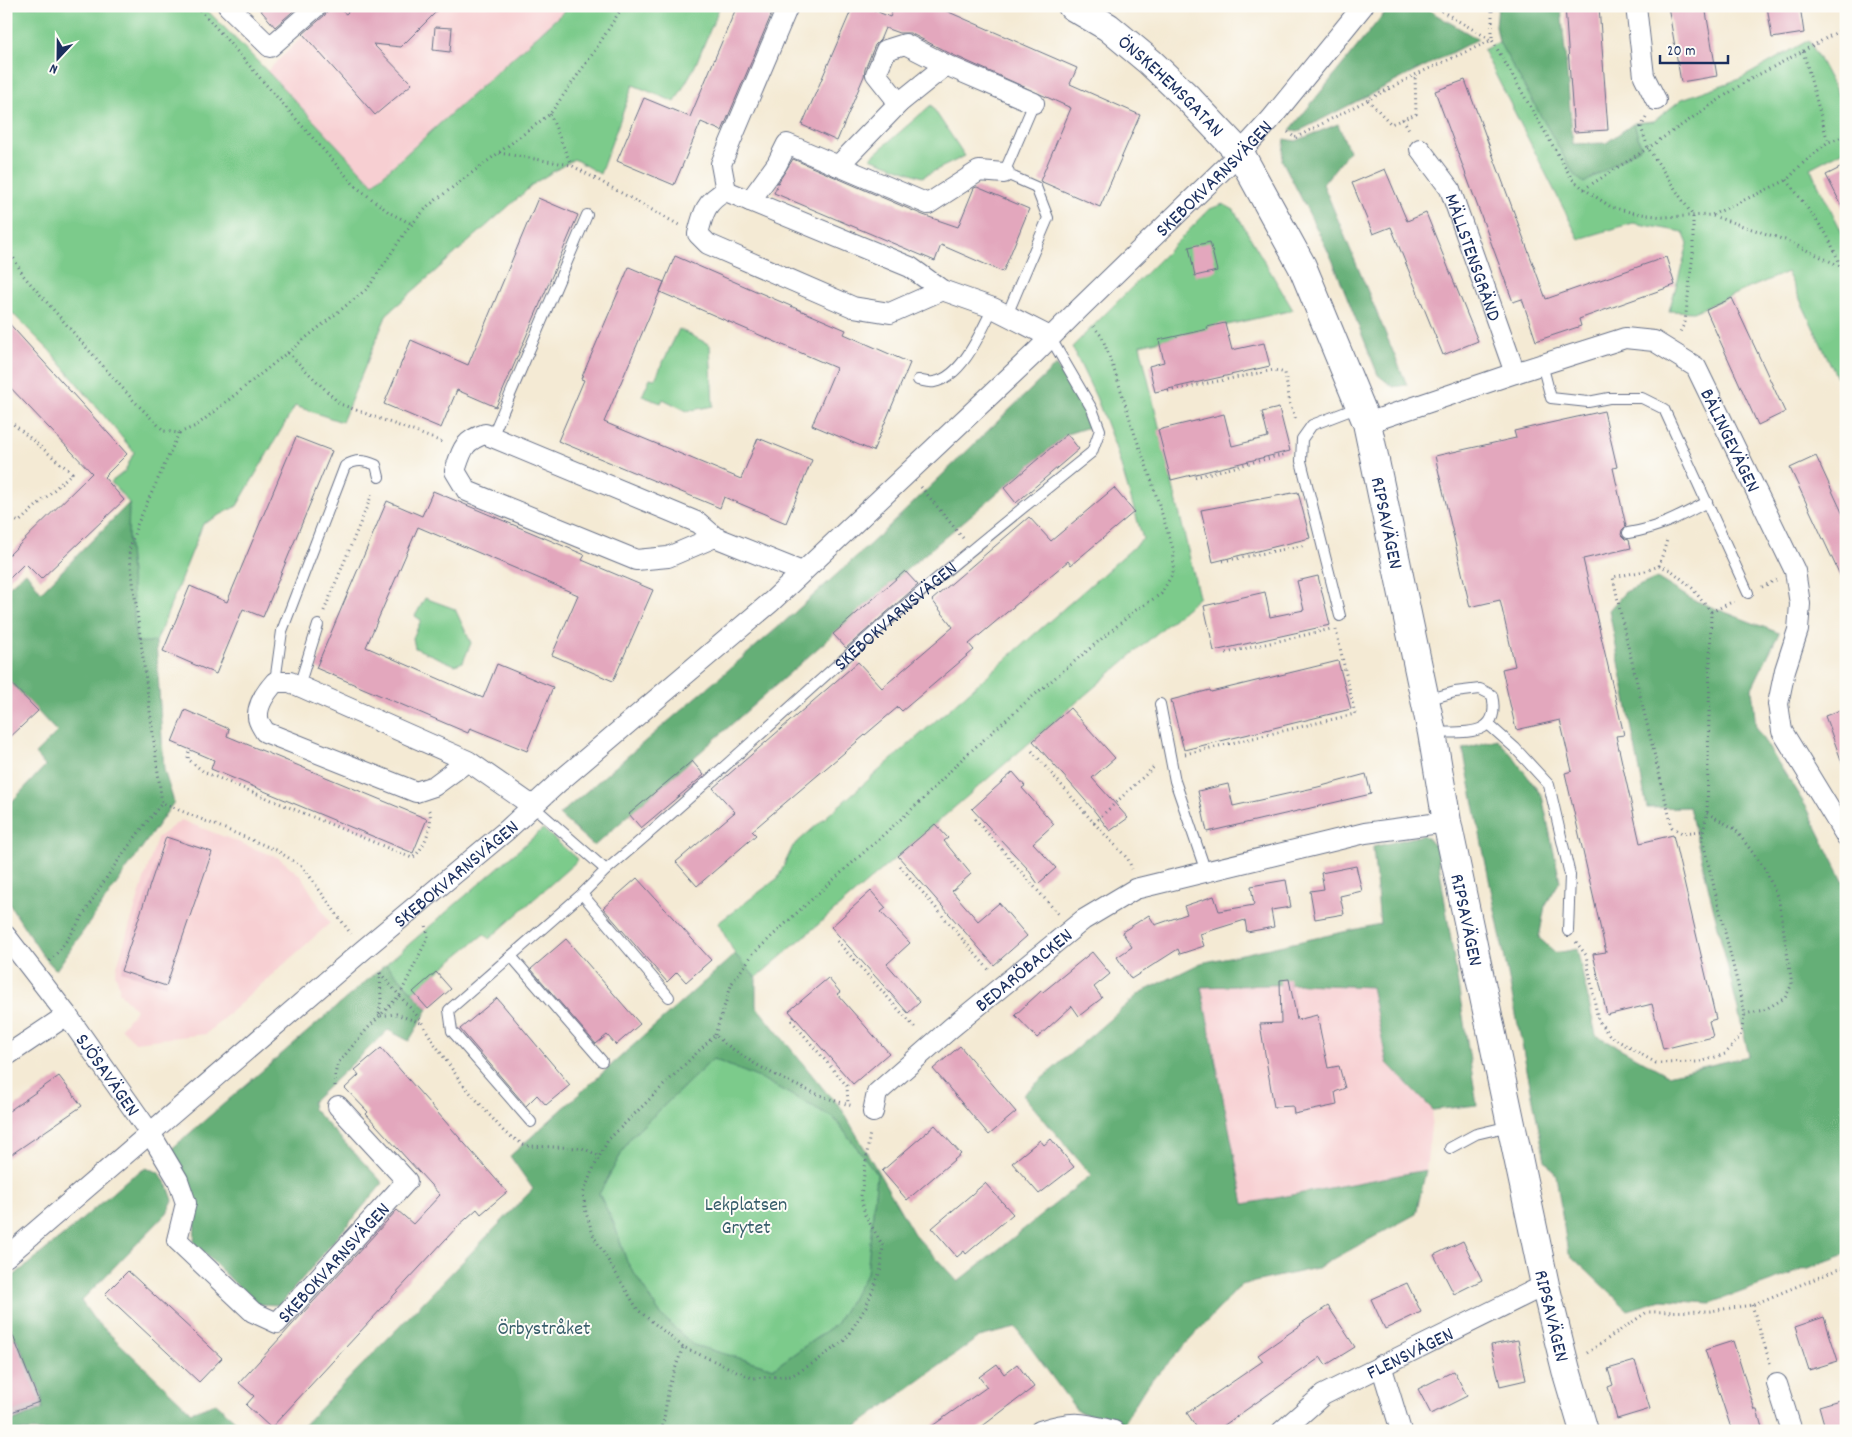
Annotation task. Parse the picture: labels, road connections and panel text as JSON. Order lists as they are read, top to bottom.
{
  "streets": {
    "street": [
      "ÖNSKEHEMSGATAN",
      "SKEBOKVARNSVÄGEN",
      "MÄLLSTENSGRÄND",
      "BÄLINGEVÄGEN",
      "RIPSAVÄGEN",
      "BEDARÖBACKEN",
      "SJÖSAVÄGEN",
      "FLENSVÄGEN"
    ]
  },
  "crossings": [
    ["ÖNSKEHEMSGATAN", "SKEBOKVARNSVÄGEN"],
    ["ÖNSKEHEMSGATAN", "RIPSAVÄGEN"],
    ["SKEBOKVARNSVÄGEN", "RIPSAVÄGEN"],
    ["SKEBOKVARNSVÄGEN", "SJÖSAVÄGEN"],
    ["MÄLLSTENSGRÄND", "BÄLINGEVÄGEN"],
    ["BÄLINGEVÄGEN", "RIPSAVÄGEN"],
    ["RIPSAVÄGEN", "BEDARÖBACKEN"],
    ["RIPSAVÄGEN", "FLENSVÄGEN"]
  ],
  "parks": ["Lekplatsen Grytet", "Örbystråket"],
  "scale_bar": "20 m",
  "north": "bottom"
}
